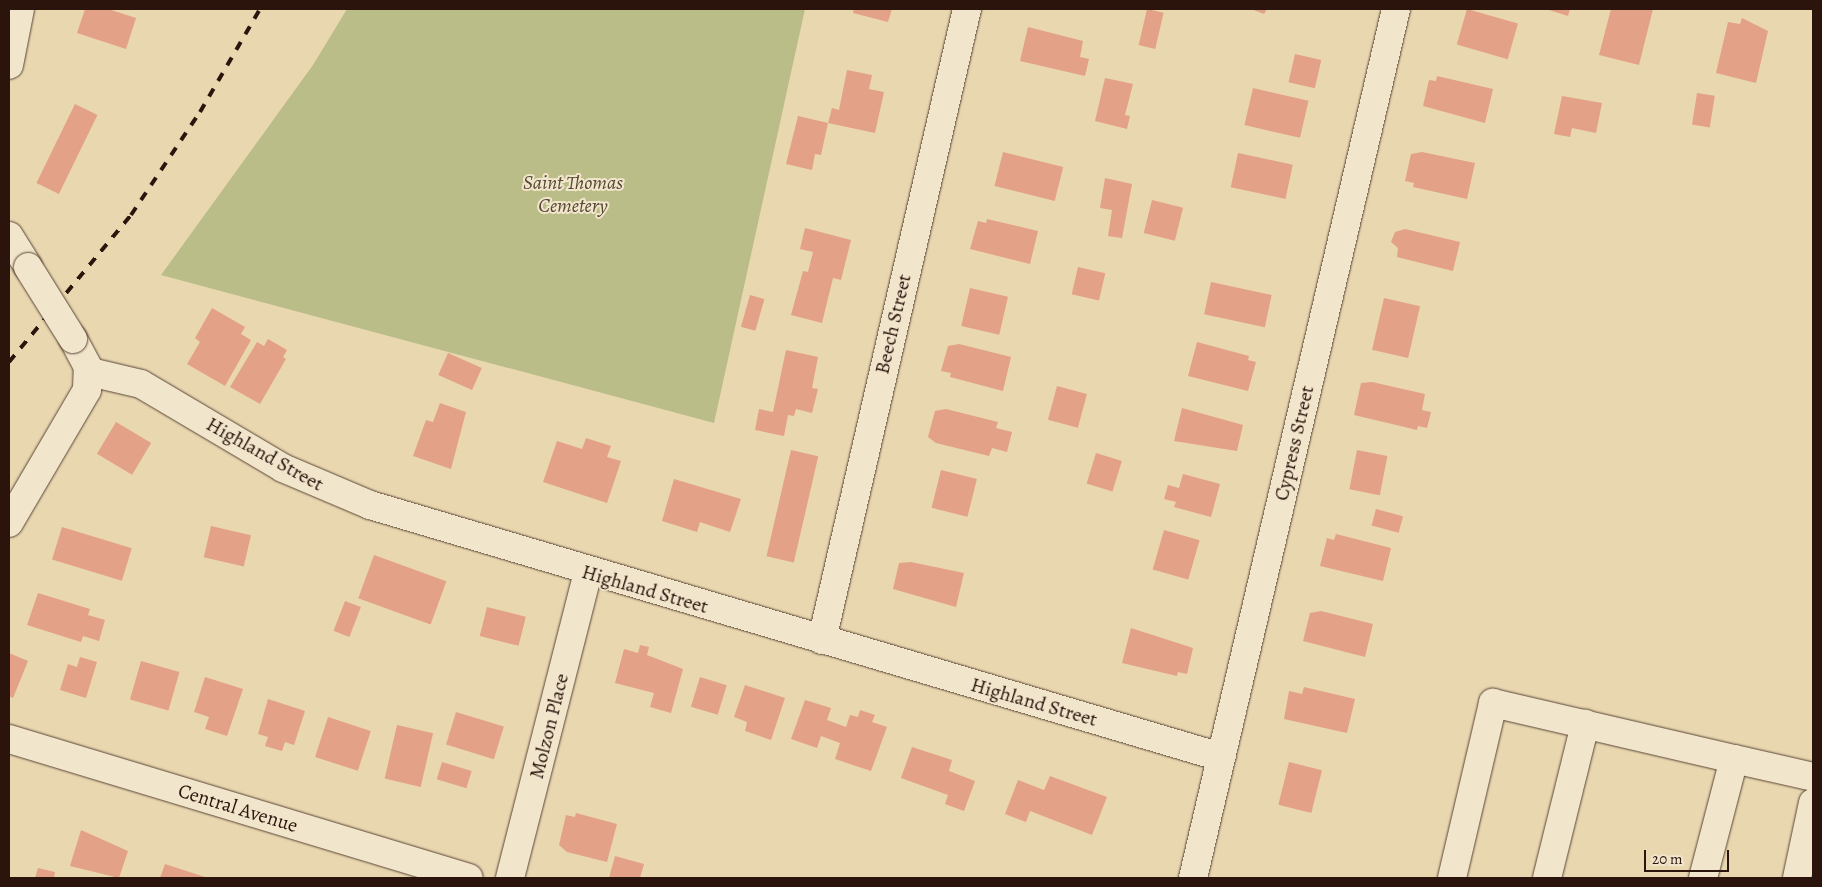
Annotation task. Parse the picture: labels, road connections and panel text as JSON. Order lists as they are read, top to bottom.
{
  "streets": {
    "street": [
      "Beech Street",
      "Cypress Street",
      "Highland Street",
      "Molzon Place",
      "Central Avenue"
    ]
  },
  "crossings": [
    ["Beech Street", "Highland Street"],
    ["Cypress Street", "Highland Street"],
    ["Highland Street", "Molzon Place"]
  ],
  "parks": ["Saint Thomas Cemetery"],
  "scale_bar": "20 m"
}
